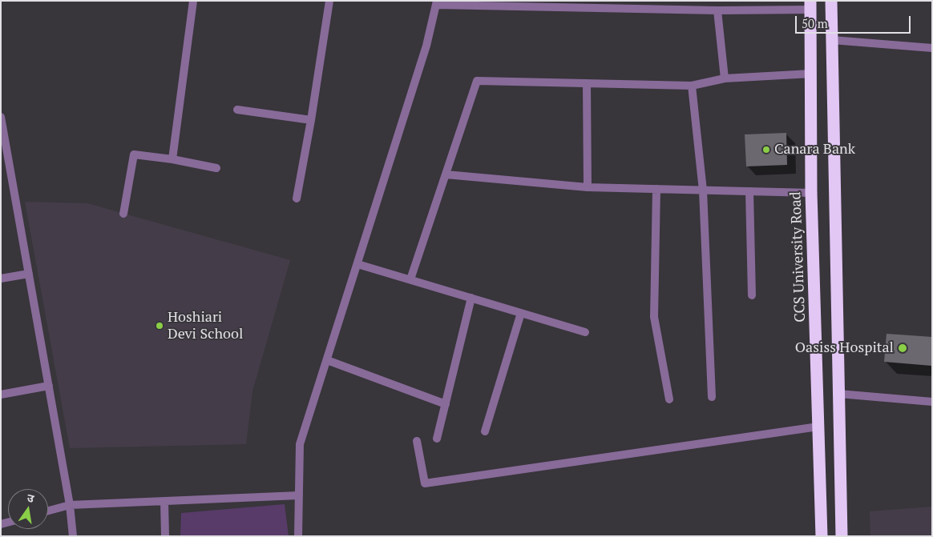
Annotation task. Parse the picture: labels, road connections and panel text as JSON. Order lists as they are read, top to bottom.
{
  "streets": {
    "highway": ["CCS University Road"]
  },
  "places": ["Canara Bank", "Hoshiari Devi School", "Oasiss Hospital"],
  "scale_bar": "50 m",
  "north": "top"
}
